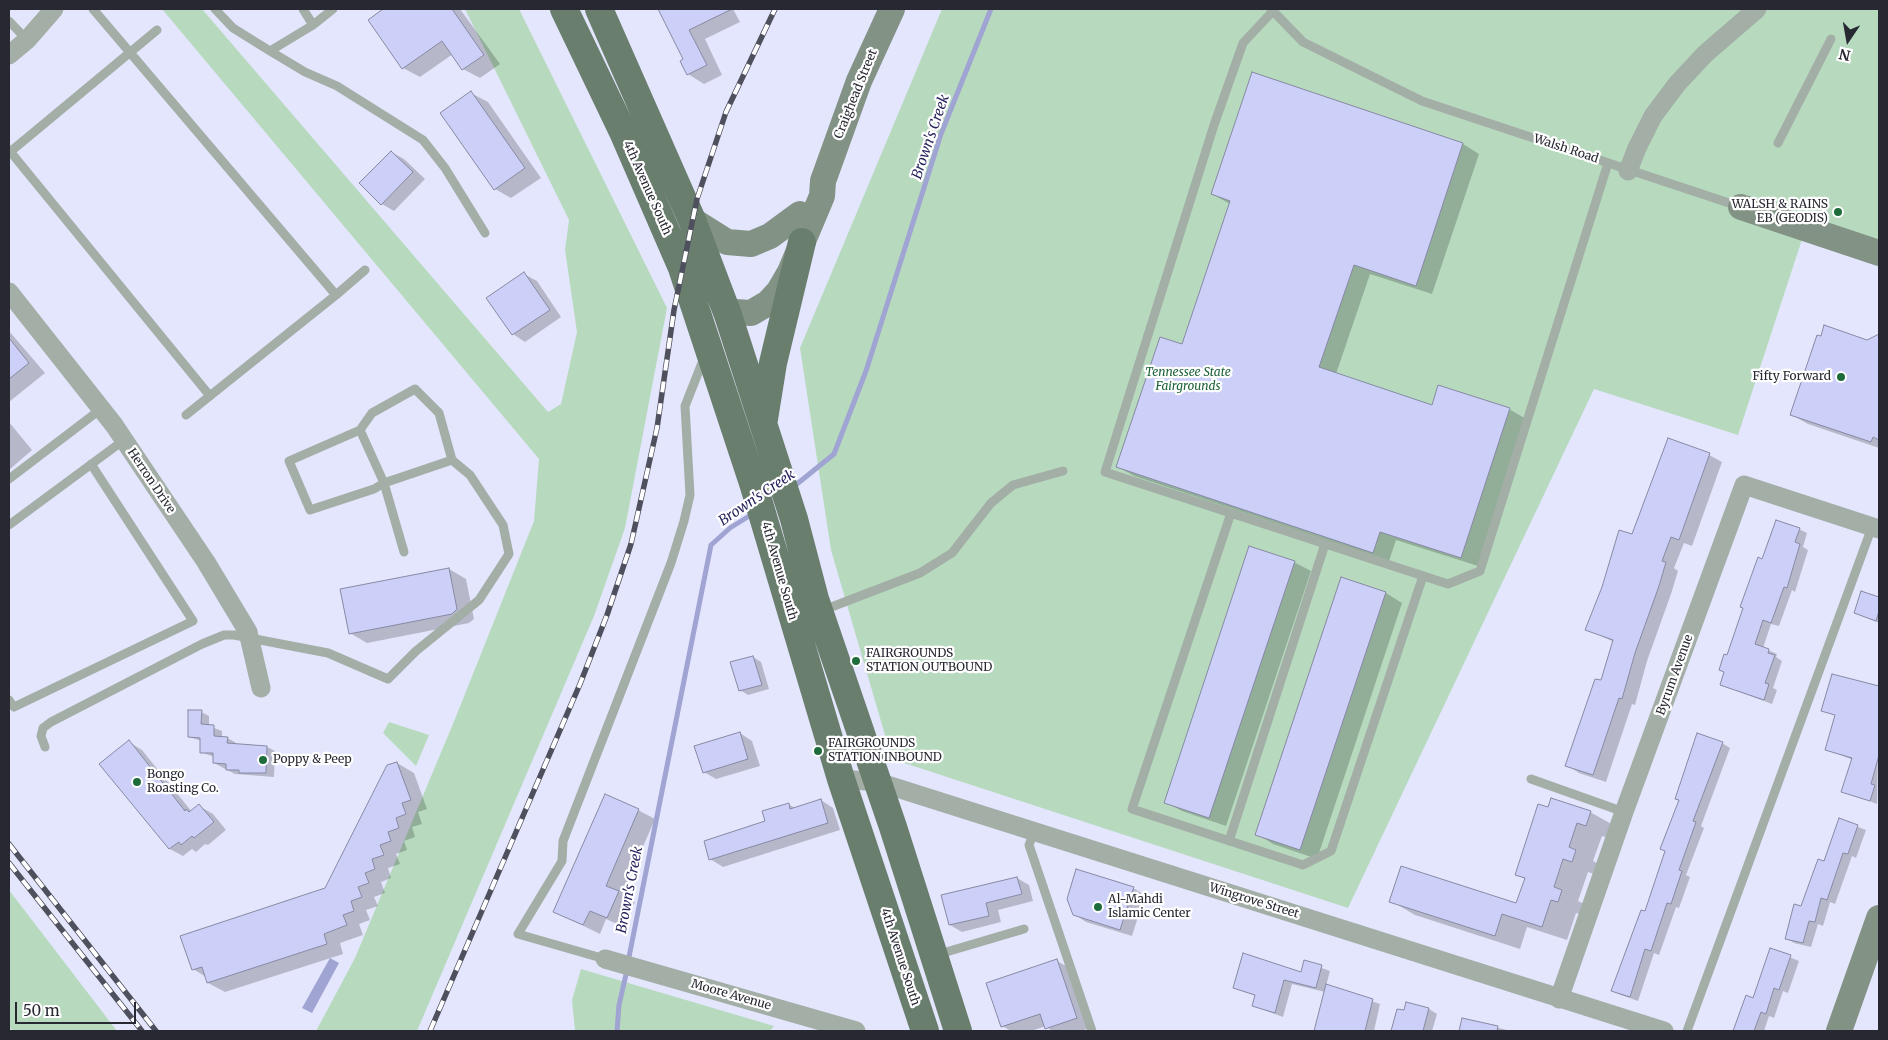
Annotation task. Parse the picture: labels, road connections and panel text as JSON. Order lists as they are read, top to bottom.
{
  "streets": {
    "main road": ["4th Avenue South"],
    "street": [
      "Craighead Street",
      "Walsh Road",
      "Herron Drive",
      "Byrum Avenue",
      "Wingrove Street",
      "Moore Avenue"
    ]
  },
  "crossings": [
    ["Craighead Street", "4th Avenue South"],
    ["4th Avenue South", "Wingrove Street"],
    ["Byrum Avenue", "Wingrove Street"]
  ],
  "water": ["Brown's Creek"],
  "parks": ["Tennessee State Fairgrounds"],
  "places": [
    "WALSH & RAINS EB (GEODIS)",
    "Fifty Forward",
    "FAIRGROUNDS STATION OUTBOUND",
    "FAIRGROUNDS STATION INBOUND",
    "Poppy & Peep",
    "Bongo Roasting Co.",
    "Al-Mahdi Islamic Center"
  ],
  "scale_bar": "50 m",
  "north": "bottom"
}
